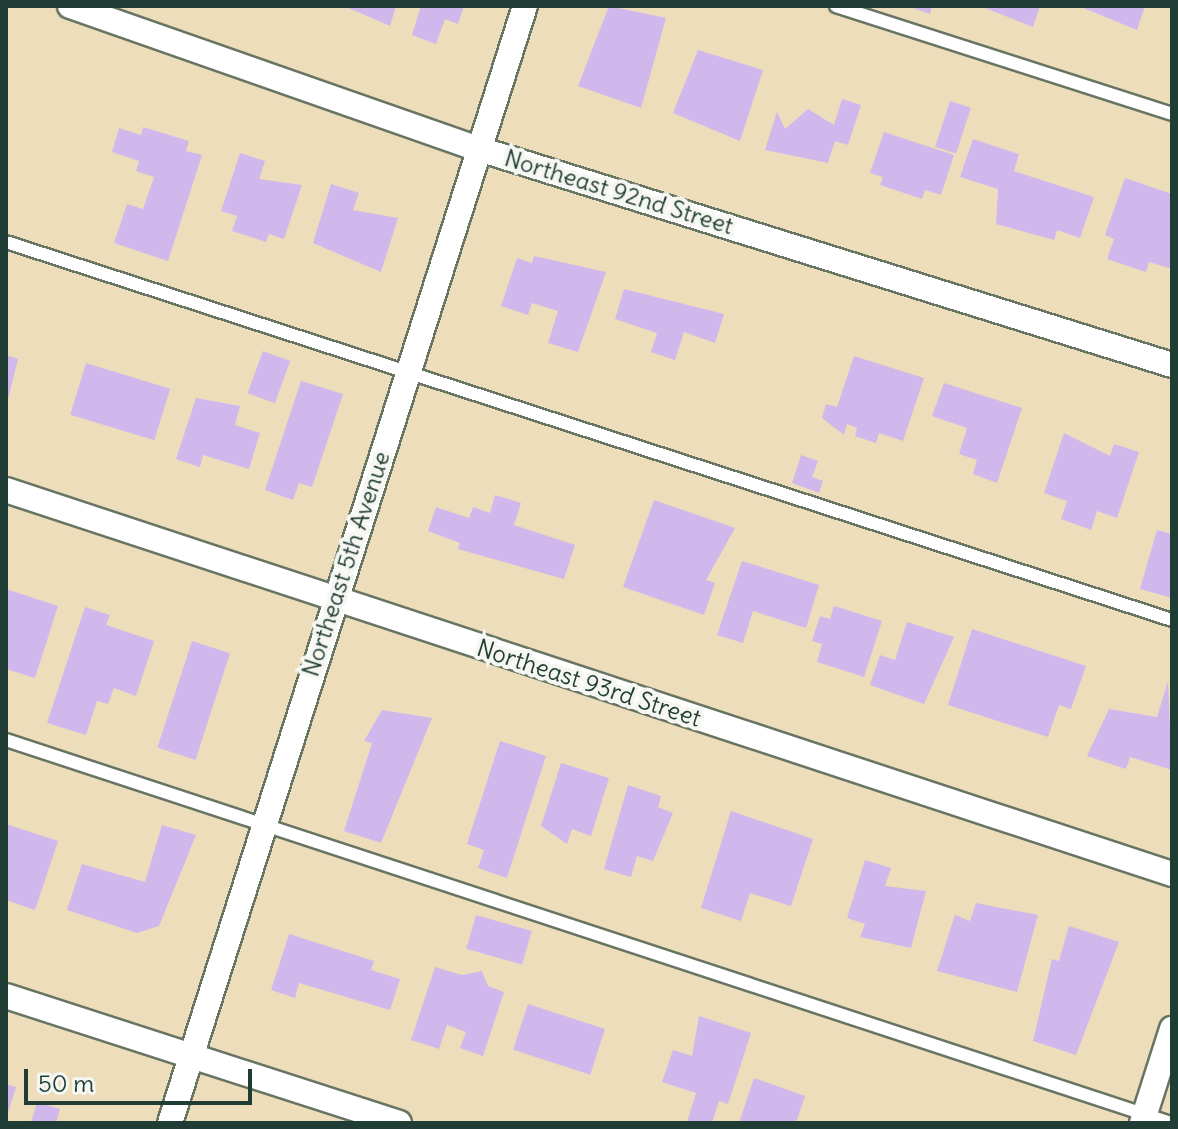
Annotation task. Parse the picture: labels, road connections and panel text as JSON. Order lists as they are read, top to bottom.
{
  "streets": {
    "street": ["Northeast 92nd Street", "Northeast 5th Avenue", "Northeast 93rd Street"]
  },
  "crossings": [
    ["Northeast 92nd Street", "Northeast 5th Avenue"],
    ["Northeast 5th Avenue", "Northeast 93rd Street"]
  ],
  "scale_bar": "50 m"
}
